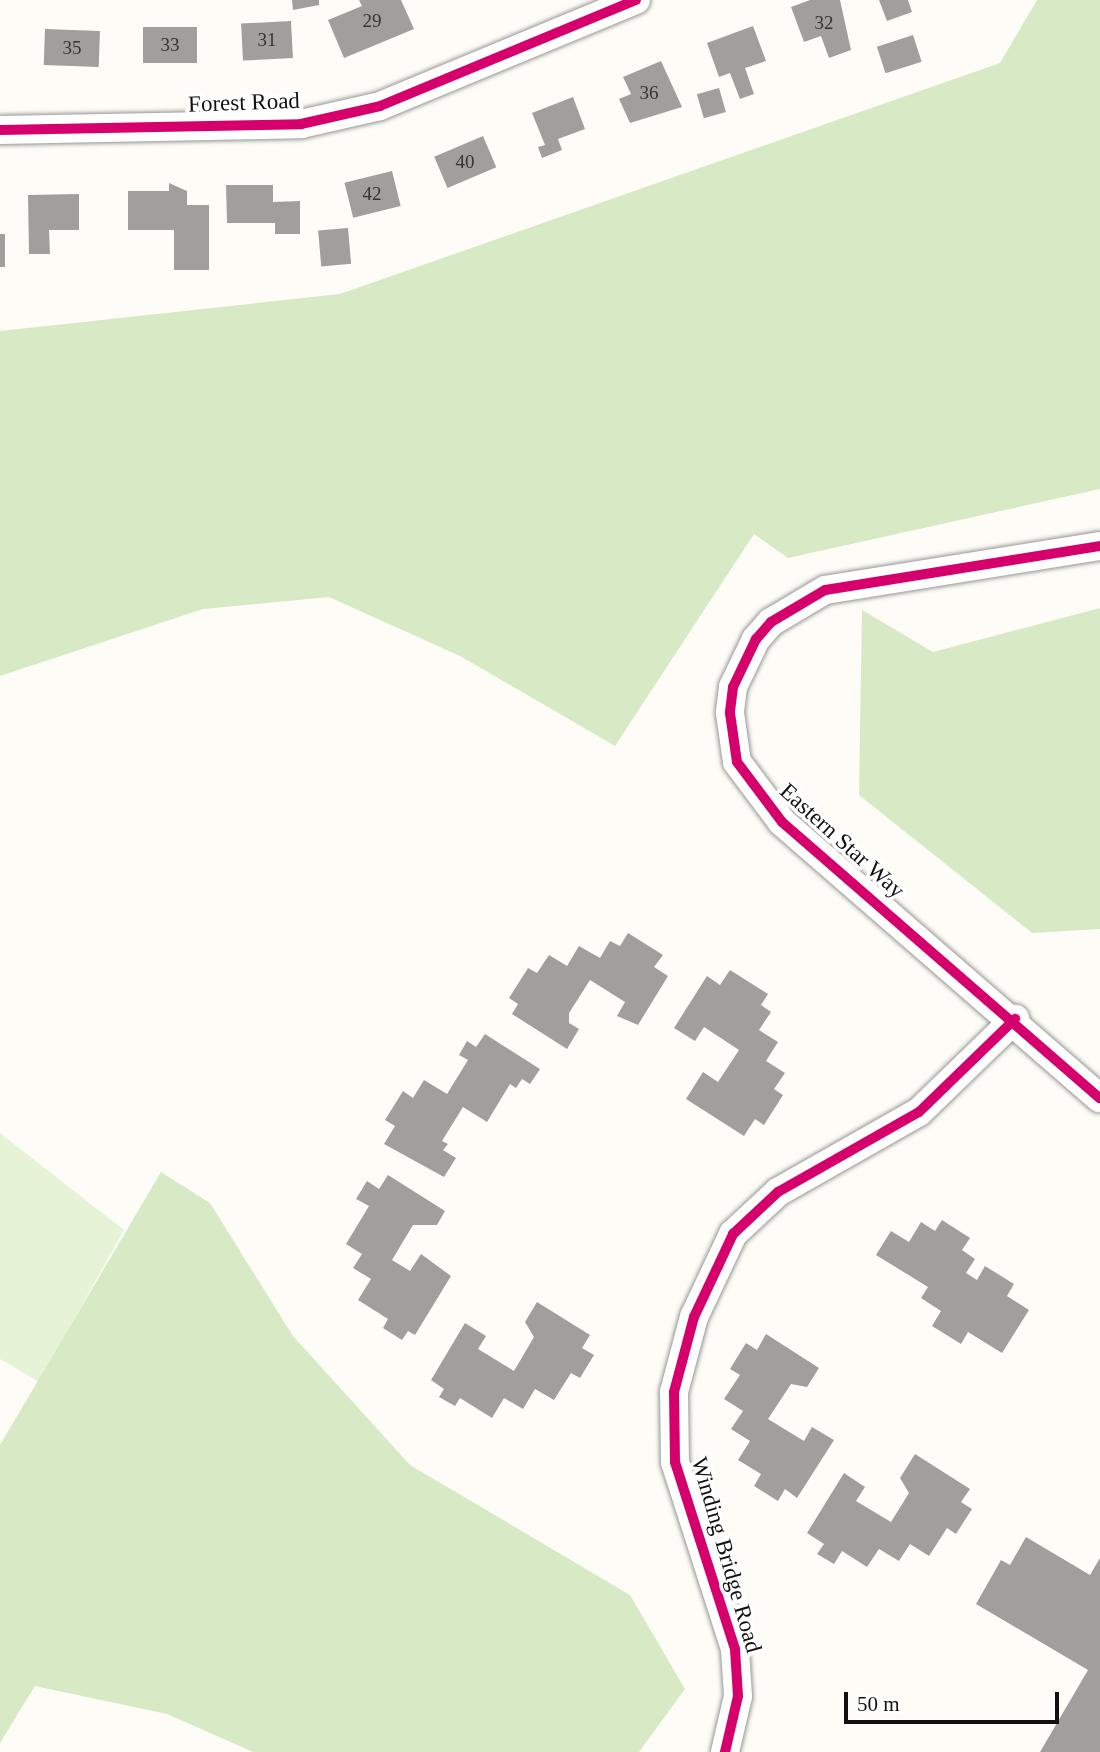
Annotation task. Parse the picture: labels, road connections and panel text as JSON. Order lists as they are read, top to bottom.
{
  "streets": {
    "street": ["Forest Road", "Eastern Star Way", "Winding Bridge Road"]
  },
  "crossings": [
    ["Eastern Star Way", "Winding Bridge Road"]
  ],
  "house_numbers": [
    "29",
    "32",
    "31",
    "33",
    "35",
    "36",
    "40",
    "42"
  ],
  "scale_bar": "50 m"
}
